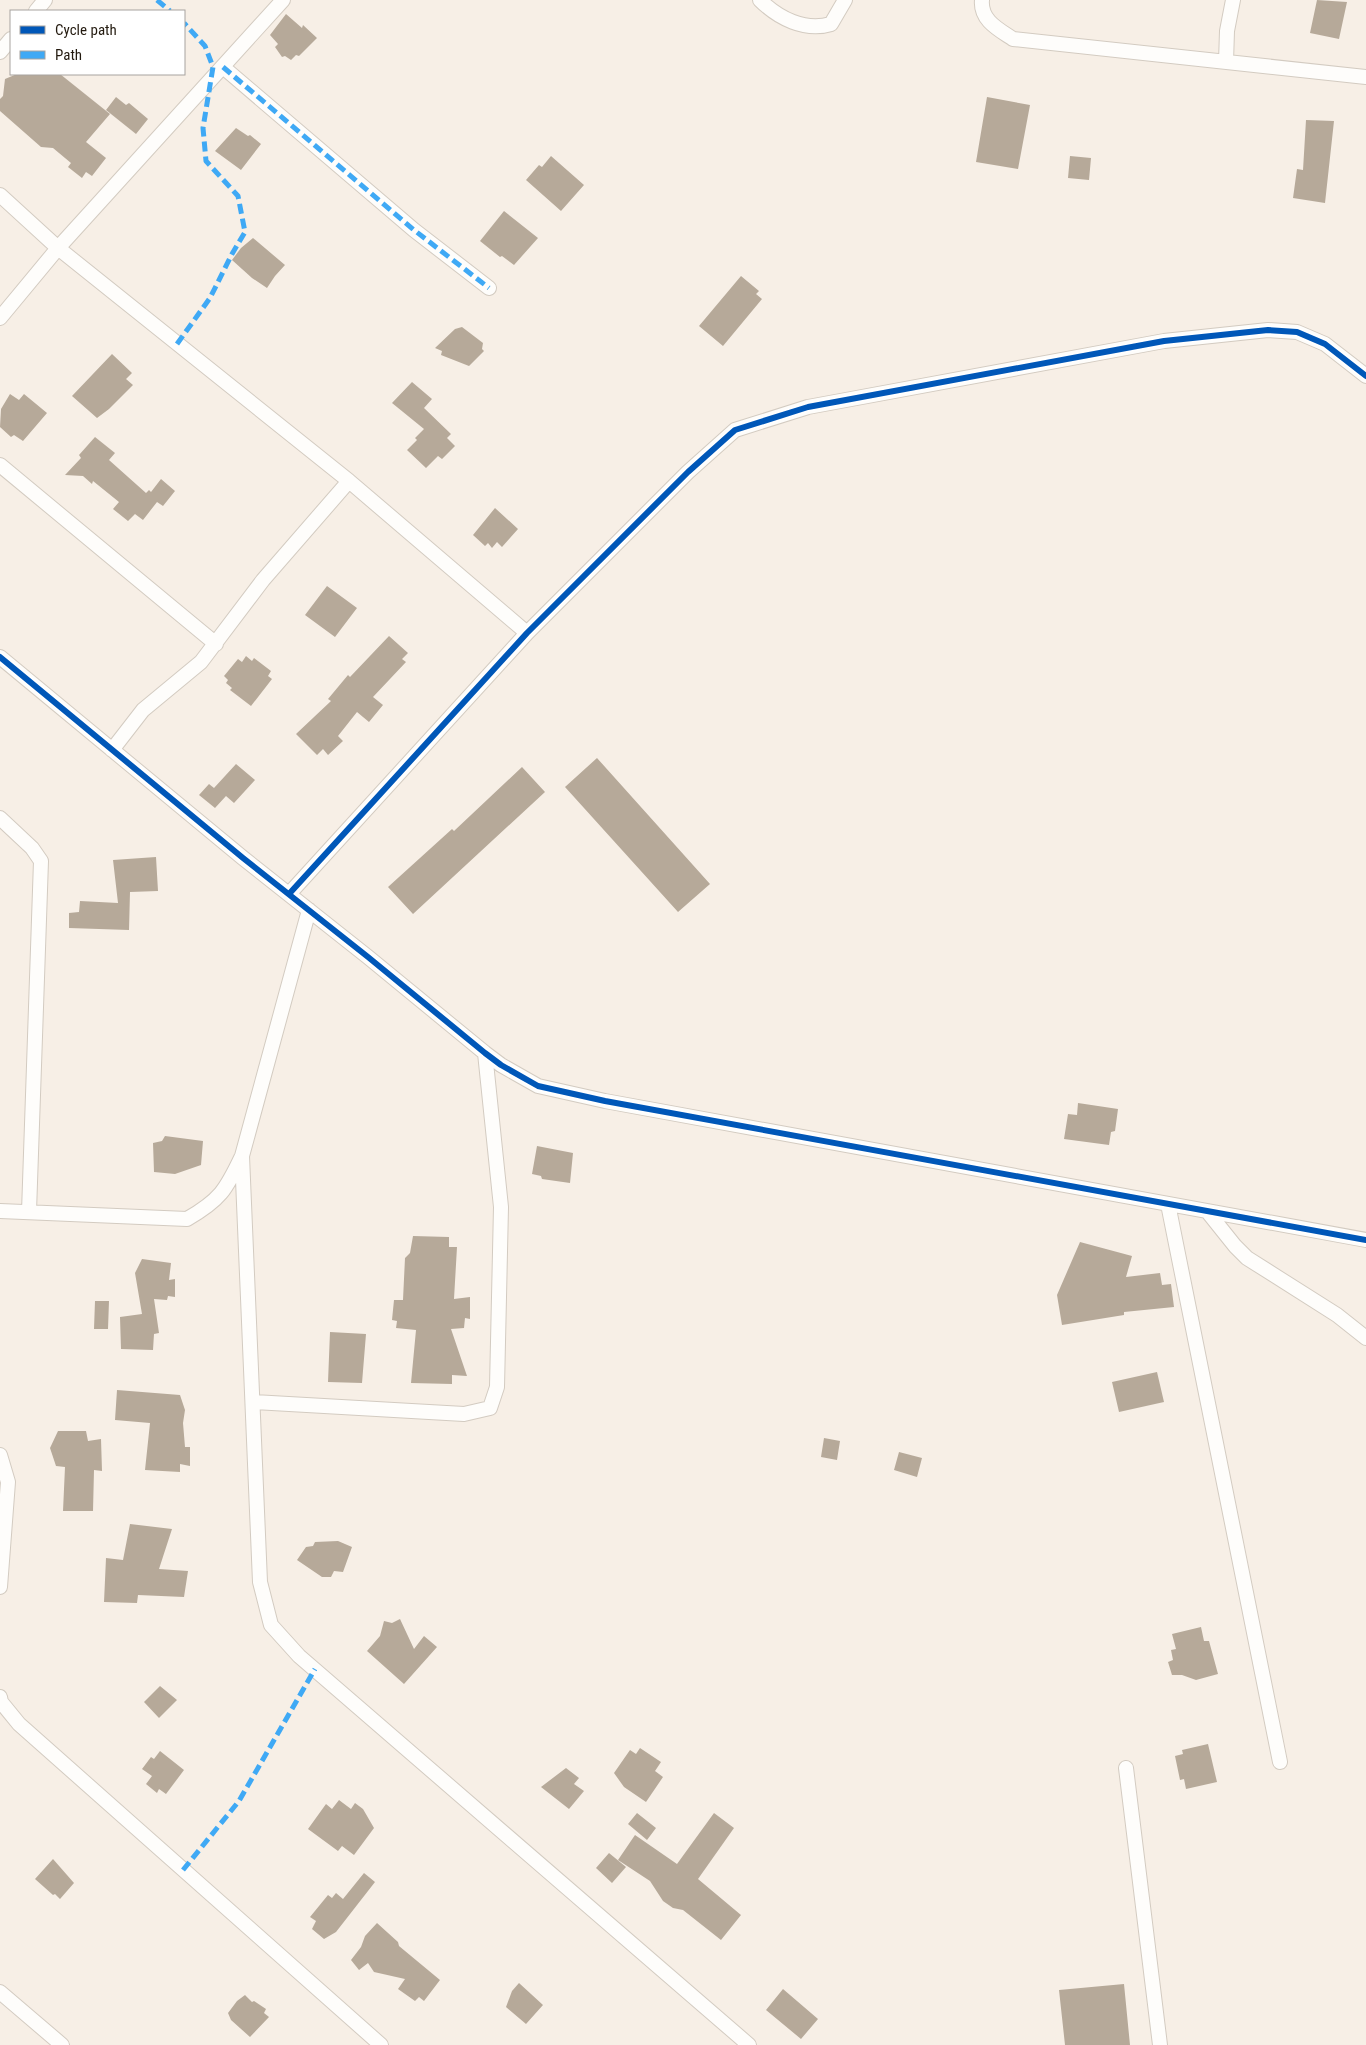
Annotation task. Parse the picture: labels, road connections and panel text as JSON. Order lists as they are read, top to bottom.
{
  "legend": ["Cycle path", "Path"]
}
